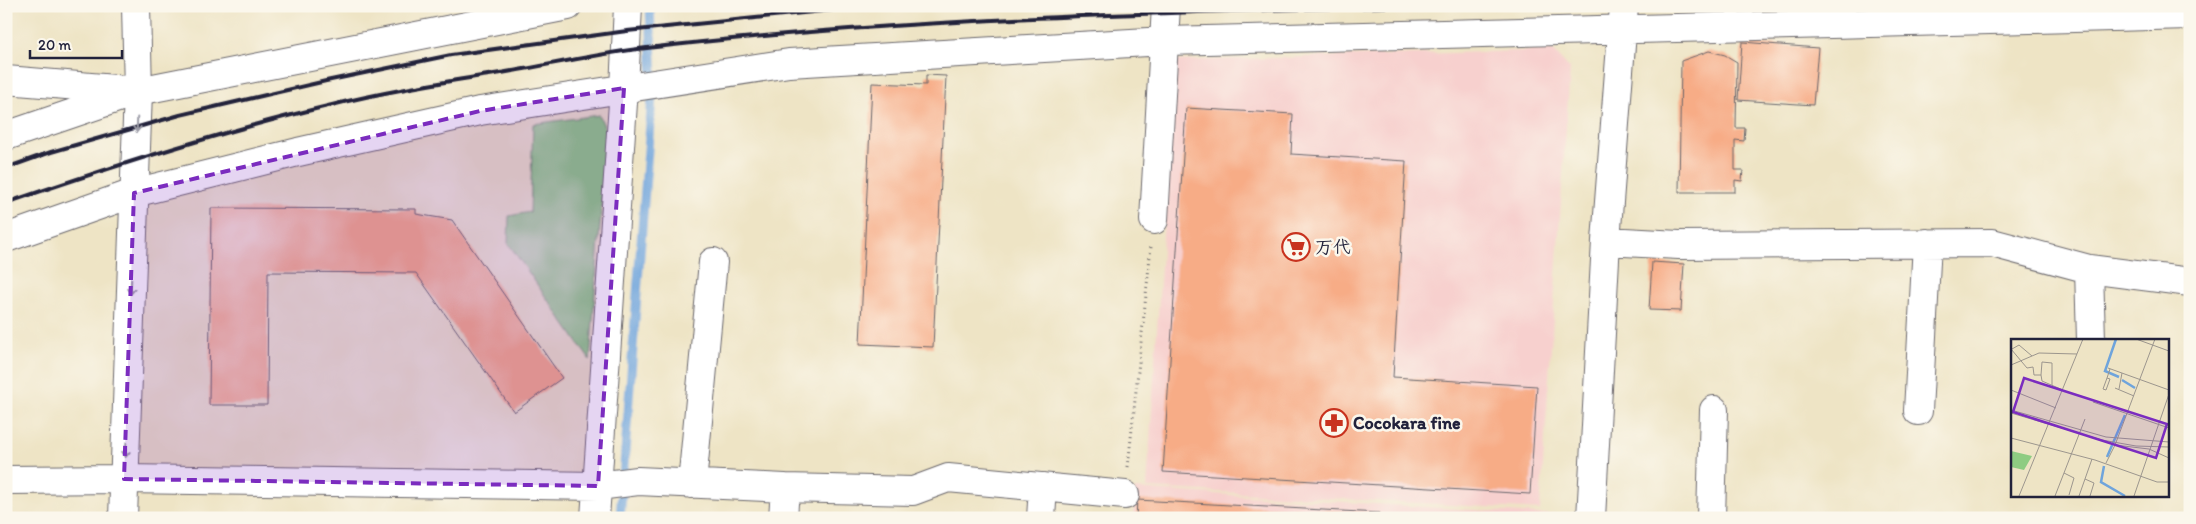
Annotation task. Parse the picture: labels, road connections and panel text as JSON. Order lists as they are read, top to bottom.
{
  "places": {
    "supermarket": ["万代"],
    "pharmacy": ["Cocokara fine"]
  },
  "scale_bar": "20 m"
}
